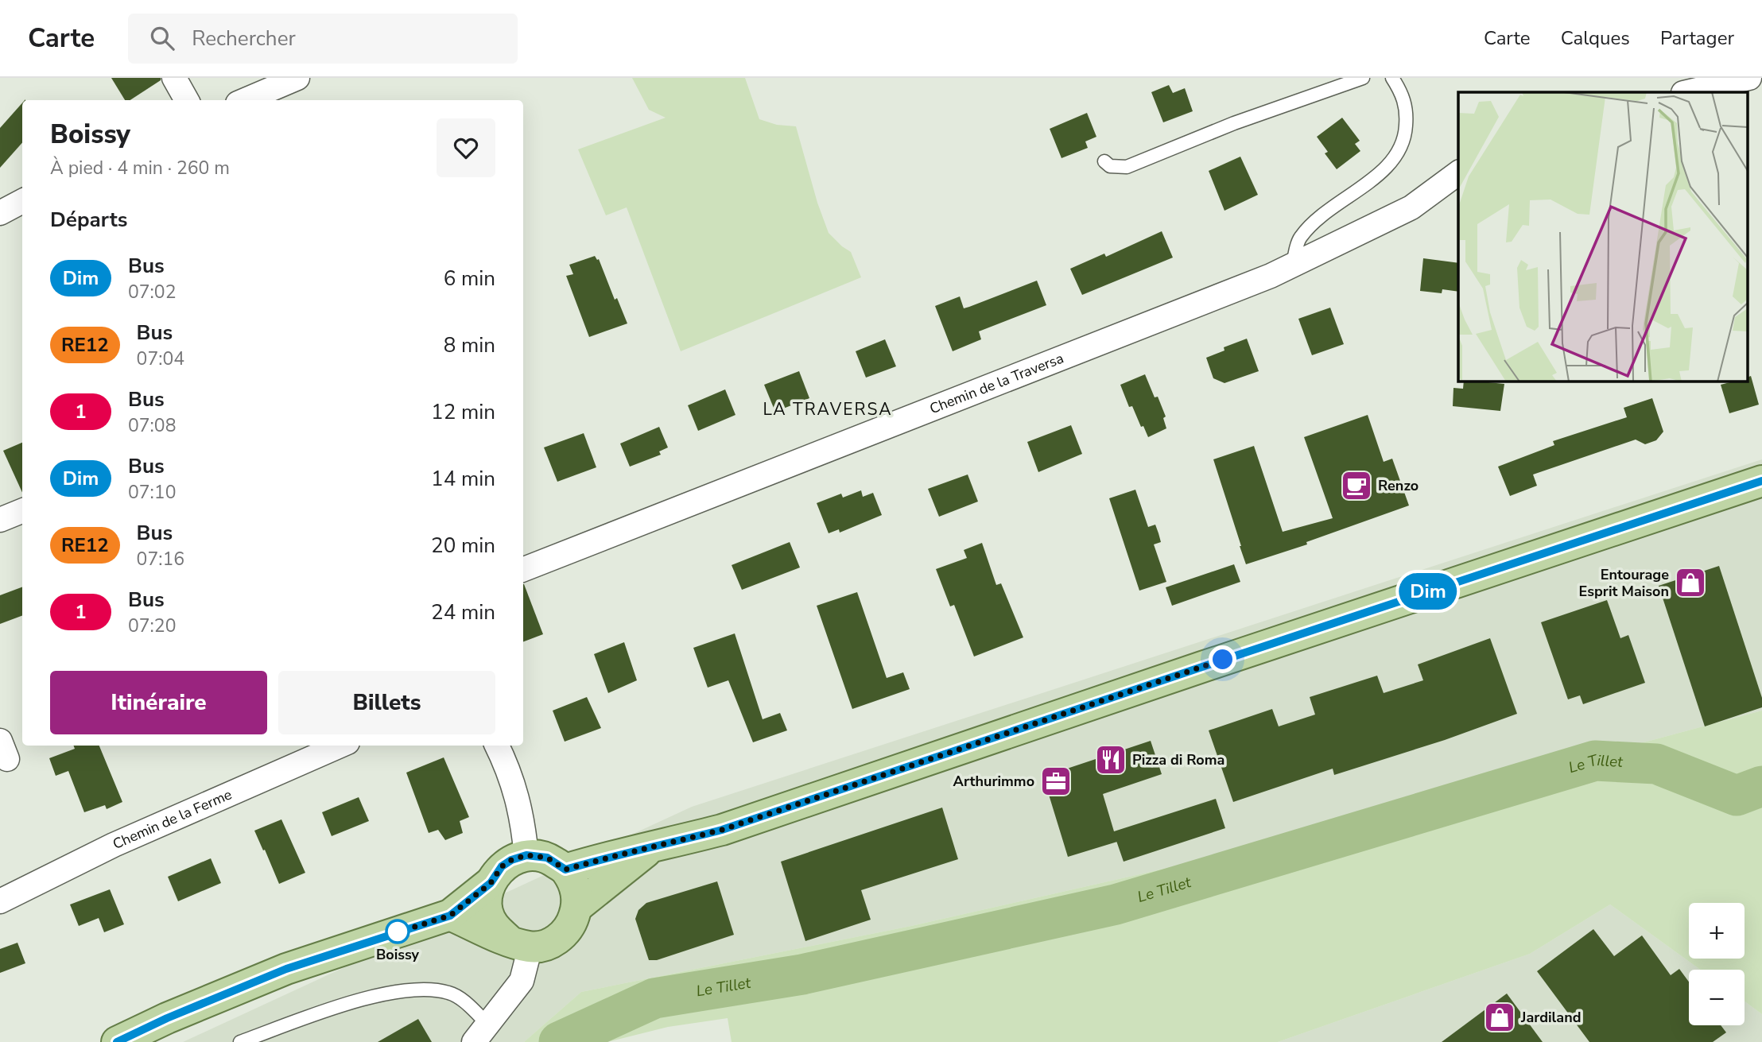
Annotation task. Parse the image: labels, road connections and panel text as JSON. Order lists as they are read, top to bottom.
{
  "streets": {
    "street": ["Chemin de la Traversa", "Chemin de la Ferme"]
  },
  "districts": ["LA TRAVERSA"],
  "water": ["Le Tillet"],
  "places": {
    "cafe": ["Renzo"],
    "shop": ["Entourage Esprit Maison", "Jardiland"],
    "restaurant": ["Pizza di Roma"],
    "office": ["Arthurimmo"],
    "other": ["Boissy"]
  },
  "lines": ["bus line Dim"],
  "page": {
    "header": "Carte",
    "search": "Rechercher",
    "nav": ["Carte", "Calques", "Partager"],
    "on_map": "Dim",
    "heading": [
      ["Boissy", "À pied · 4 min · 260 m"],
      "Départs"
    ],
    "list": [
      {
        "mark": "Dim",
        "name": "Bus",
        "note": "07:02",
        "value": "6 min"
      },
      {
        "mark": "RE12",
        "name": "Bus",
        "note": "07:04",
        "value": "8 min"
      },
      {
        "mark": "1",
        "name": "Bus",
        "note": "07:08",
        "value": "12 min"
      },
      {
        "mark": "Dim",
        "name": "Bus",
        "note": "07:10",
        "value": "14 min"
      },
      {
        "mark": "RE12",
        "name": "Bus",
        "note": "07:16",
        "value": "20 min"
      },
      {
        "mark": "1",
        "name": "Bus",
        "note": "07:20",
        "value": "24 min"
      }
    ],
    "buttons": ["Itinéraire", "Billets"],
    "map_buttons": ["+", "−"]
  }
}
